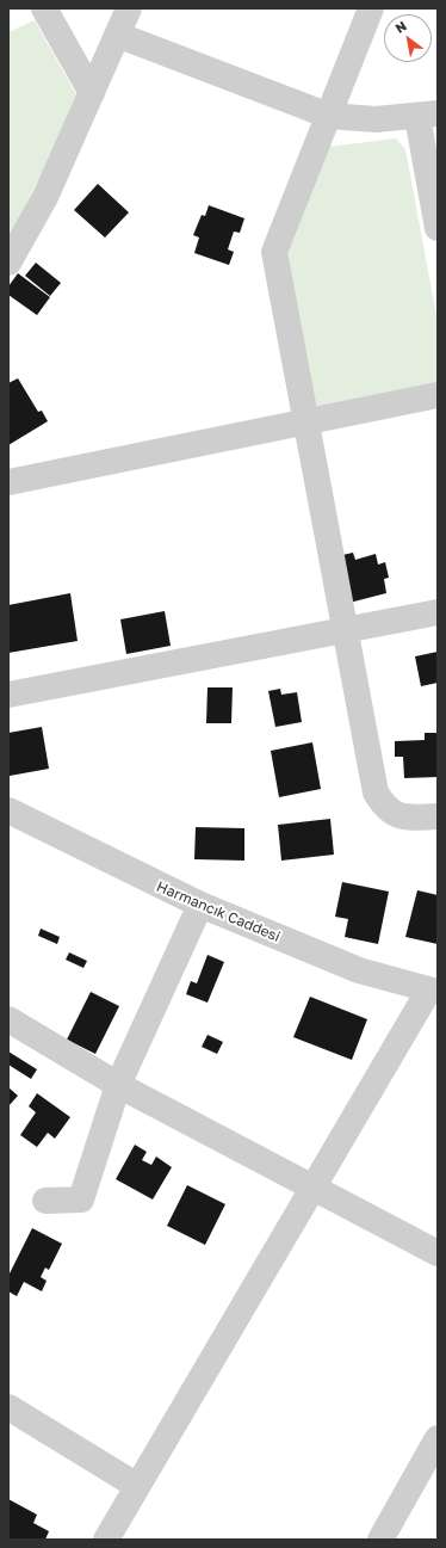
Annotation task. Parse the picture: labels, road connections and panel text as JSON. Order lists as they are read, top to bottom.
{
  "streets": {
    "street": ["Harmancık Caddesi"]
  },
  "north": "top left"
}
